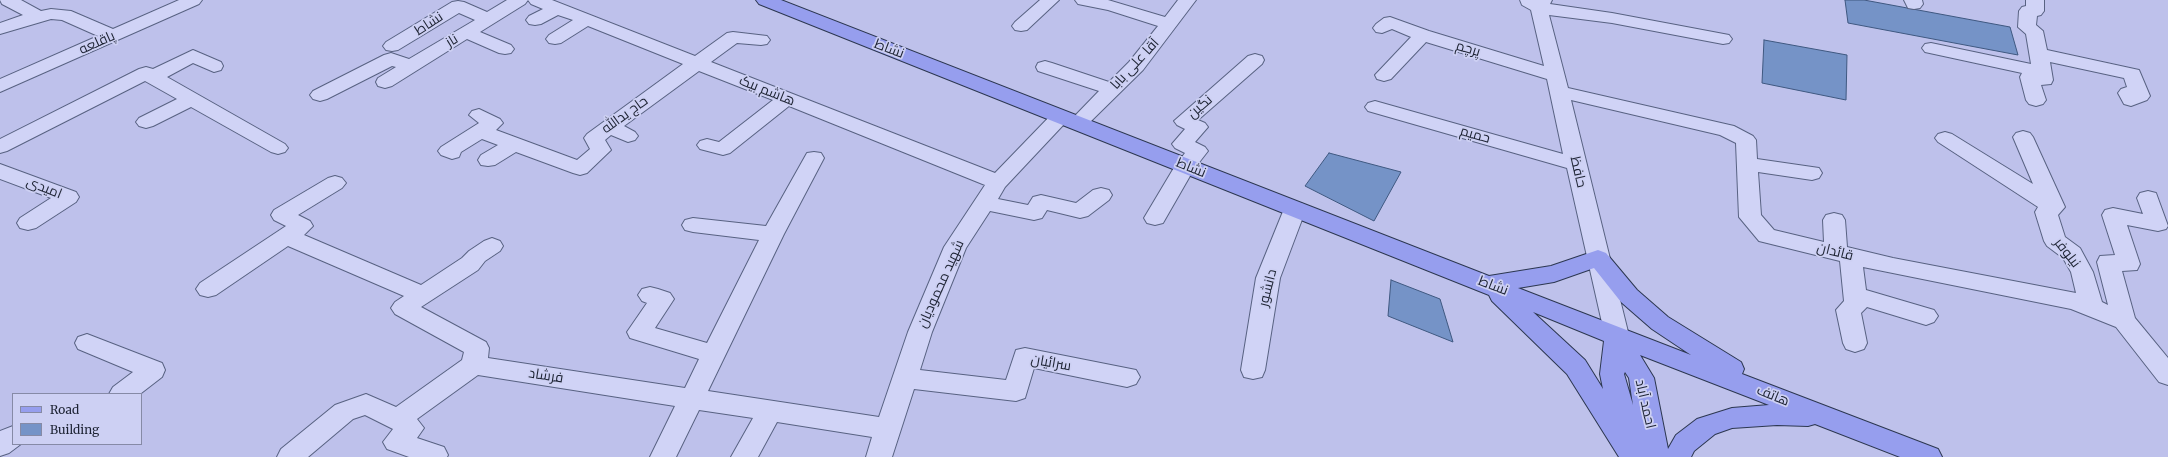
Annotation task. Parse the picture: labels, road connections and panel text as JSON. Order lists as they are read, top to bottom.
{
  "streets": {
    "main road": ["نشاط", "هاتف", "احمد آباد"],
    "street": [
      "ناز",
      "پاقلعه",
      "پرچم",
      "آقا علی بابا",
      "هاشم بیک",
      "نگین",
      "حاج یدالله",
      "حمیم",
      "حافظ",
      "امیدی",
      "قائدان",
      "نیلوفر",
      "شهید محمودیان",
      "دانشور",
      "سرائیان",
      "فرشاد"
    ]
  },
  "crossings": [
    ["نشاط", "ناز"],
    ["نشاط", "آقا علی بابا"],
    ["نشاط", "نگین"],
    ["نشاط", "حافظ"],
    ["نشاط", "شهید محمودیان"],
    ["نشاط", "دانشور"],
    ["نشاط", "هاتف"],
    ["نشاط", "احمد آباد"],
    ["پرچم", "حافظ"],
    ["پرچم", "قائدان"],
    ["آقا علی بابا", "شهید محمودیان"],
    ["هاشم بیک", "حاج یدالله"],
    ["هاشم بیک", "شهید محمودیان"],
    ["حمیم", "حافظ"],
    ["حافظ", "قائدان"],
    ["حافظ", "هاتف"],
    ["حافظ", "احمد آباد"],
    ["قائدان", "نیلوفر"],
    ["شهید محمودیان", "سرائیان"],
    ["شهید محمودیان", "فرشاد"],
    ["هاتف", "احمد آباد"]
  ],
  "legend": ["Road", "Building"]
}
